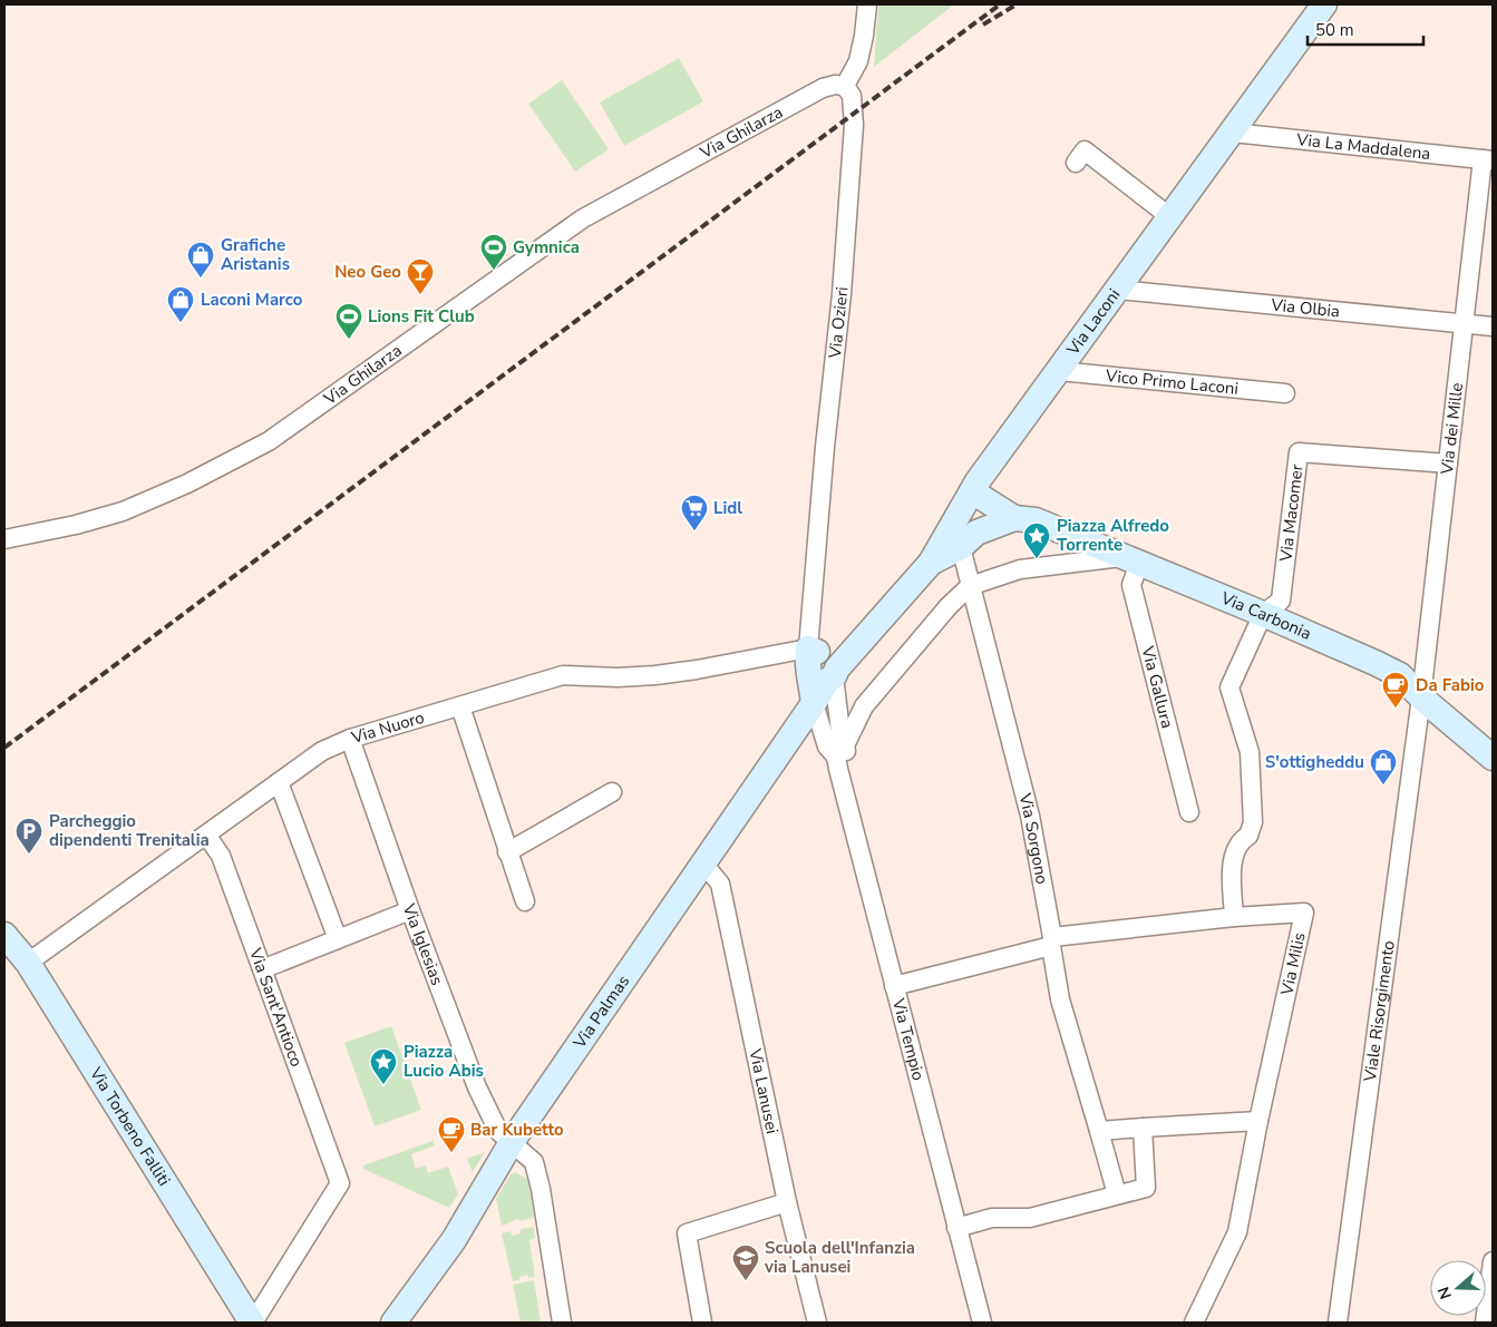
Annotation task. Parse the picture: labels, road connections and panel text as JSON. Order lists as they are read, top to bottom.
{
  "streets": {
    "street": [
      "Via Ghilarza",
      "Via La Maddalena",
      "Via Olbia",
      "Via Ozieri",
      "Via Laconi",
      "Vico Primo Laconi",
      "Via dei Mille",
      "Via Macomer",
      "Via Carbonia",
      "Via Gallura",
      "Via Nuoro",
      "Via Sorgono",
      "Via Iglesias",
      "Via Milis",
      "Via Sant'Antioco",
      "Viale Risorgimento",
      "Via Palmas",
      "Via Tempio",
      "Via Lanusei",
      "Via Torbeno Falliti"
    ]
  },
  "crossings": [
    ["Via Ghilarza", "Via Ozieri"],
    ["Via La Maddalena", "Via Laconi"],
    ["Via La Maddalena", "Via dei Mille"],
    ["Via Olbia", "Via Laconi"],
    ["Via Olbia", "Via dei Mille"],
    ["Via Ozieri", "Via Laconi"],
    ["Via Ozieri", "Via Nuoro"],
    ["Via Ozieri", "Via Tempio"],
    ["Via Laconi", "Vico Primo Laconi"],
    ["Via Laconi", "Via Carbonia"],
    ["Via Laconi", "Via Nuoro"],
    ["Via Laconi", "Via Tempio"],
    ["Via dei Mille", "Via Macomer"],
    ["Via dei Mille", "Via Carbonia"],
    ["Via dei Mille", "Viale Risorgimento"],
    ["Via Macomer", "Via Carbonia"],
    ["Via Carbonia", "Via Gallura"],
    ["Via Carbonia", "Viale Risorgimento"],
    ["Via Nuoro", "Via Iglesias"],
    ["Via Nuoro", "Via Sant'Antioco"],
    ["Via Nuoro", "Via Tempio"],
    ["Via Nuoro", "Via Torbeno Falliti"],
    ["Via Iglesias", "Via Palmas"],
    ["Via Sant'Antioco", "Via Torbeno Falliti"],
    ["Via Palmas", "Via Tempio"],
    ["Via Palmas", "Via Lanusei"]
  ],
  "places": {
    "sports": ["Gymnica", "Lions Fit Club"],
    "shop": ["Grafiche Aristanis", "Laconi Marco", "S'ottigheddu"],
    "bar": ["Neo Geo"],
    "supermarket": ["Lidl"],
    "place": ["Piazza Alfredo Torrente", "Piazza Lucio Abis"],
    "cafe": ["Da Fabio", "Bar Kubetto"],
    "parking": ["Parcheggio dipendenti Trenitalia"],
    "school or university": ["Scuola dell'Infanzia via Lanusei"]
  },
  "scale_bar": "50 m",
  "north": "left"
}
